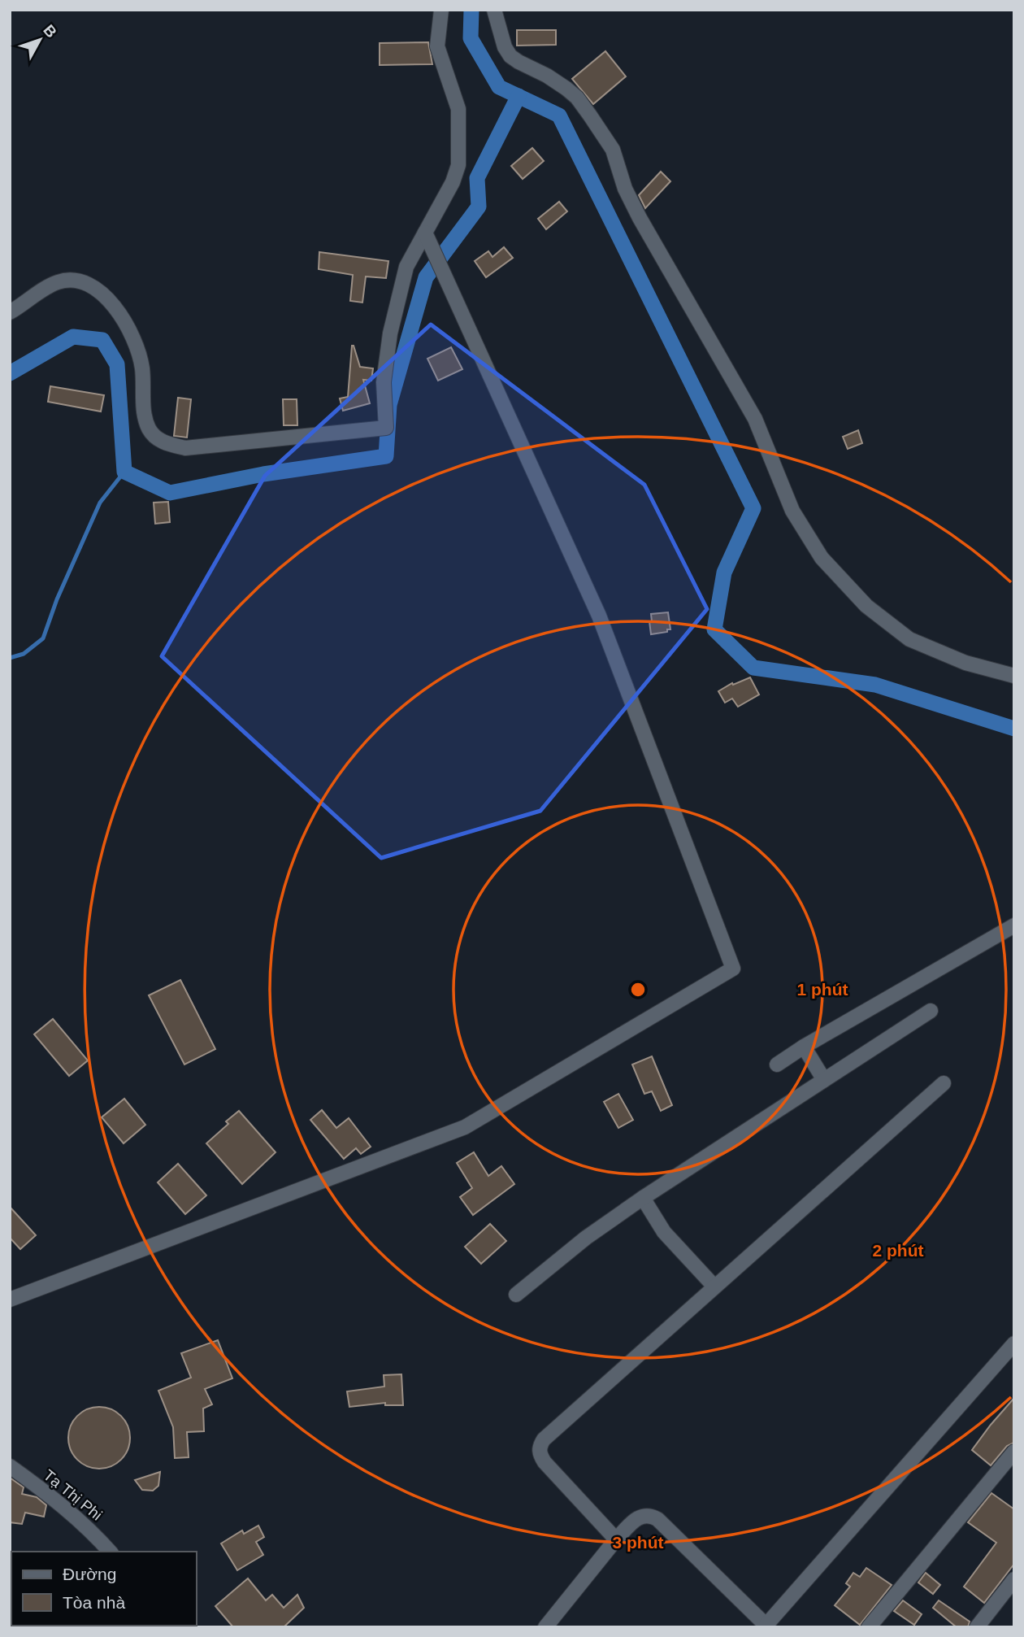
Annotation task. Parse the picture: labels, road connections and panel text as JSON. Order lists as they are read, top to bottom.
{
  "streets": {
    "street": ["Tạ Thị Phi"]
  },
  "legend": ["Đường", "Tòa nhà"],
  "north": "top right",
  "rings": ["1 phút", "2 phút", "3 phút"]
}
